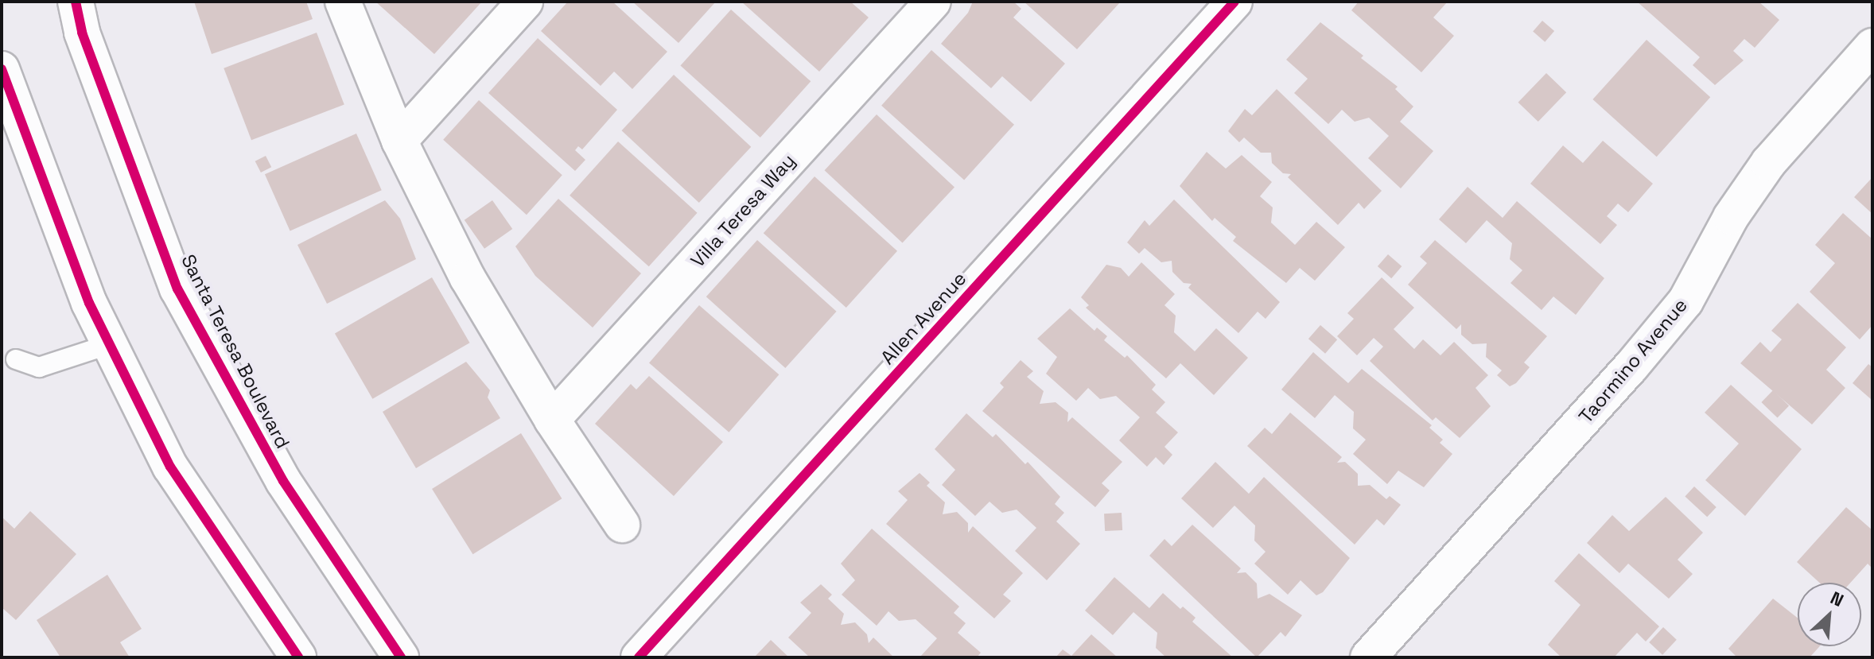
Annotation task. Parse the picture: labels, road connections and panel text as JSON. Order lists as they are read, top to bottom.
{
  "streets": {
    "street": [
      "Villa Teresa Way",
      "Allen Avenue",
      "Santa Teresa Boulevard",
      "Taormino Avenue"
    ]
  },
  "north": "top right"
}
